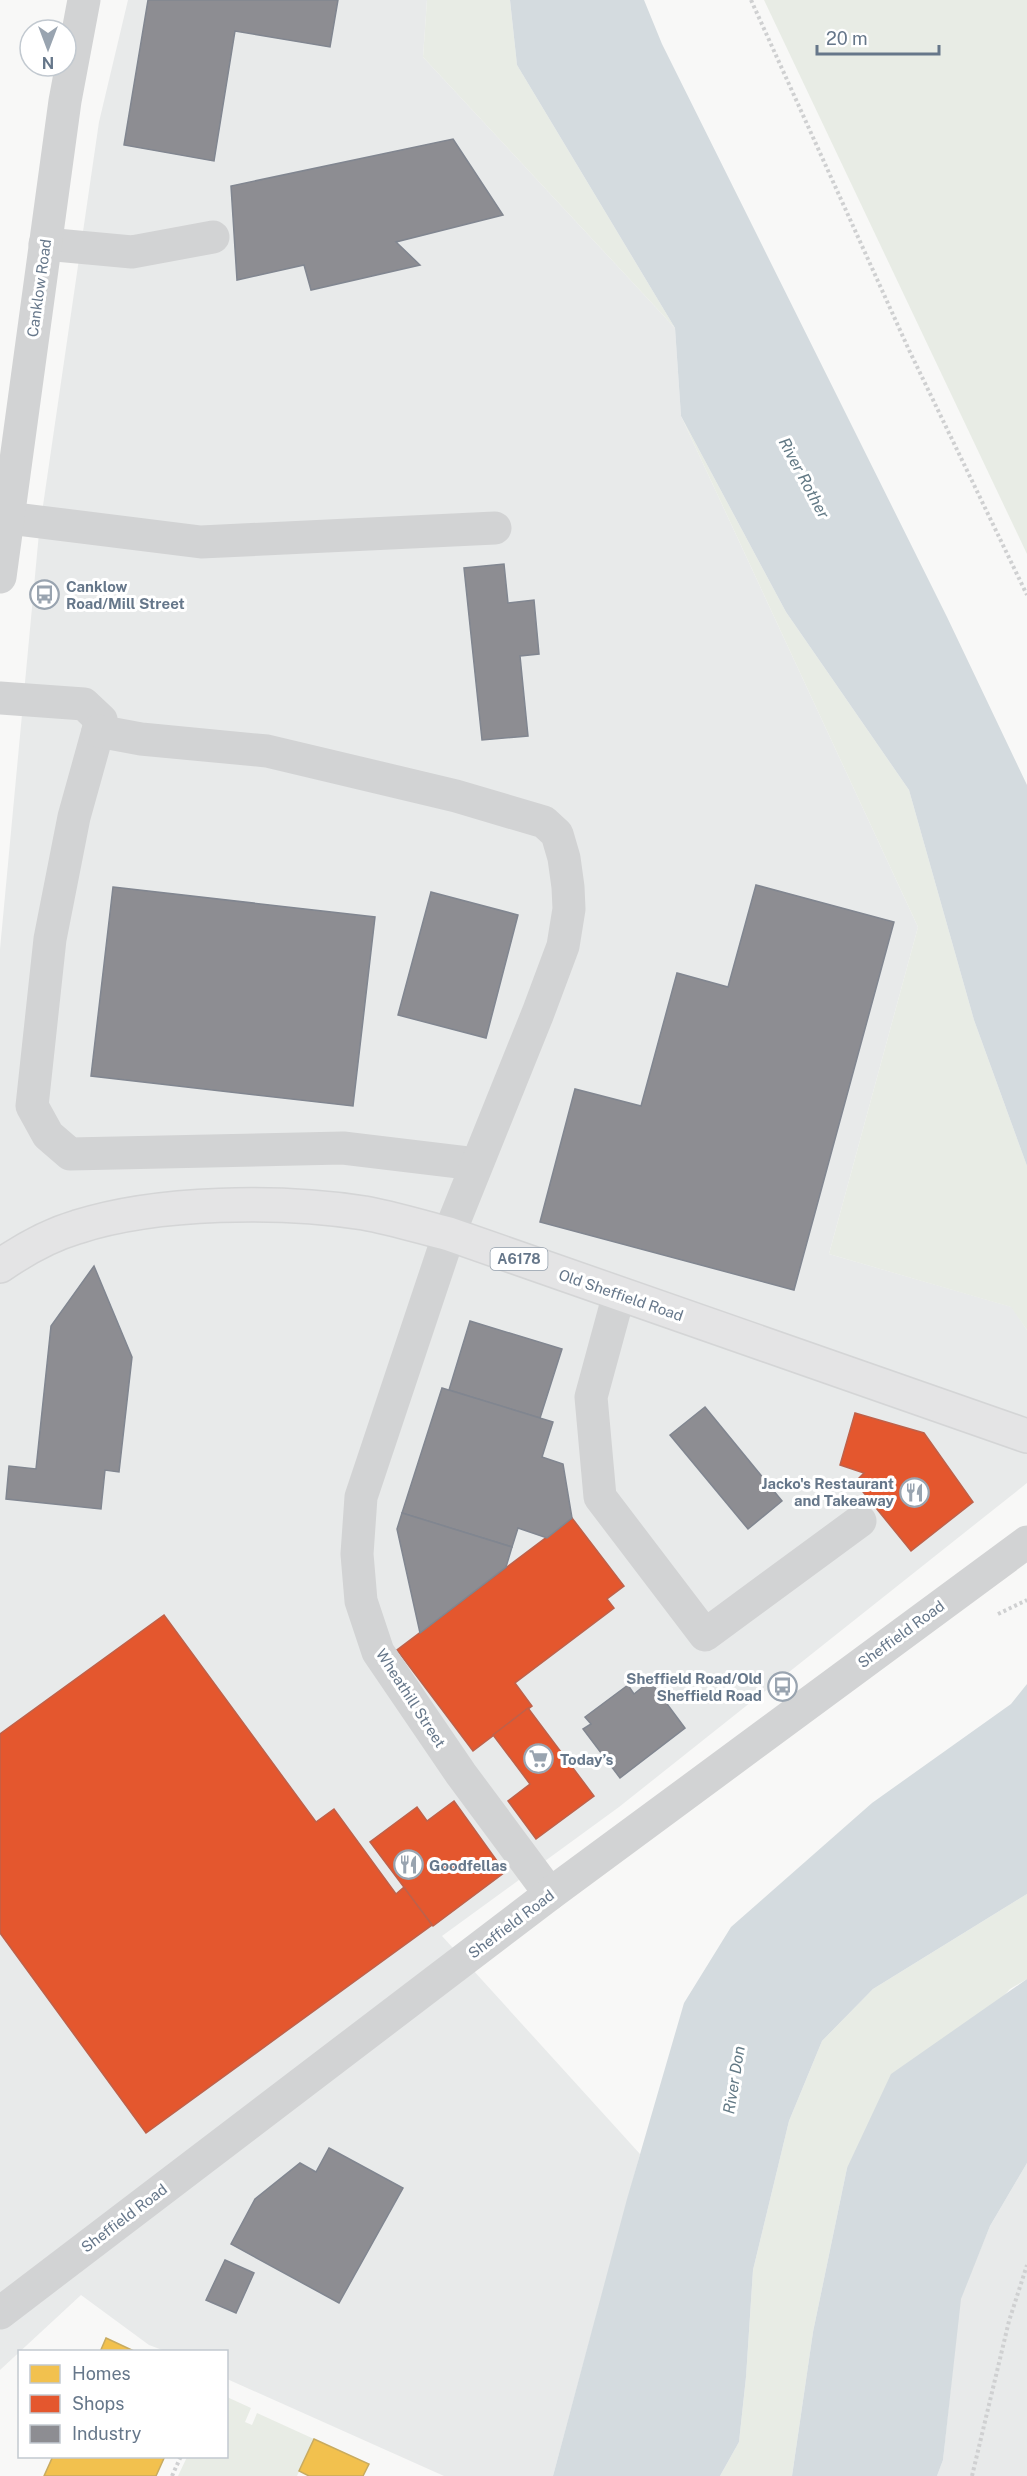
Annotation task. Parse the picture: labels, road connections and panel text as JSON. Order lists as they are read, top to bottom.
{
  "streets": {
    "main road": ["A6178", "Old Sheffield Road"],
    "street": ["Canklow Road", "Sheffield Road", "Wheathill Street"]
  },
  "crossings": [
    ["Old Sheffield Road", "Wheathill Street"],
    ["Sheffield Road", "Wheathill Street"]
  ],
  "water": ["River Rother", "River Don"],
  "places": {
    "bus stop": ["Canklow Road/Mill Street", "Sheffield Road/Old Sheffield Road"],
    "restaurant": ["Jacko's Restaurant and Takeaway", "Goodfellas"],
    "supermarket": ["Today’s"]
  },
  "legend": ["Homes", "Shops", "Industry"],
  "scale_bar": "20 m",
  "north": "bottom"
}
